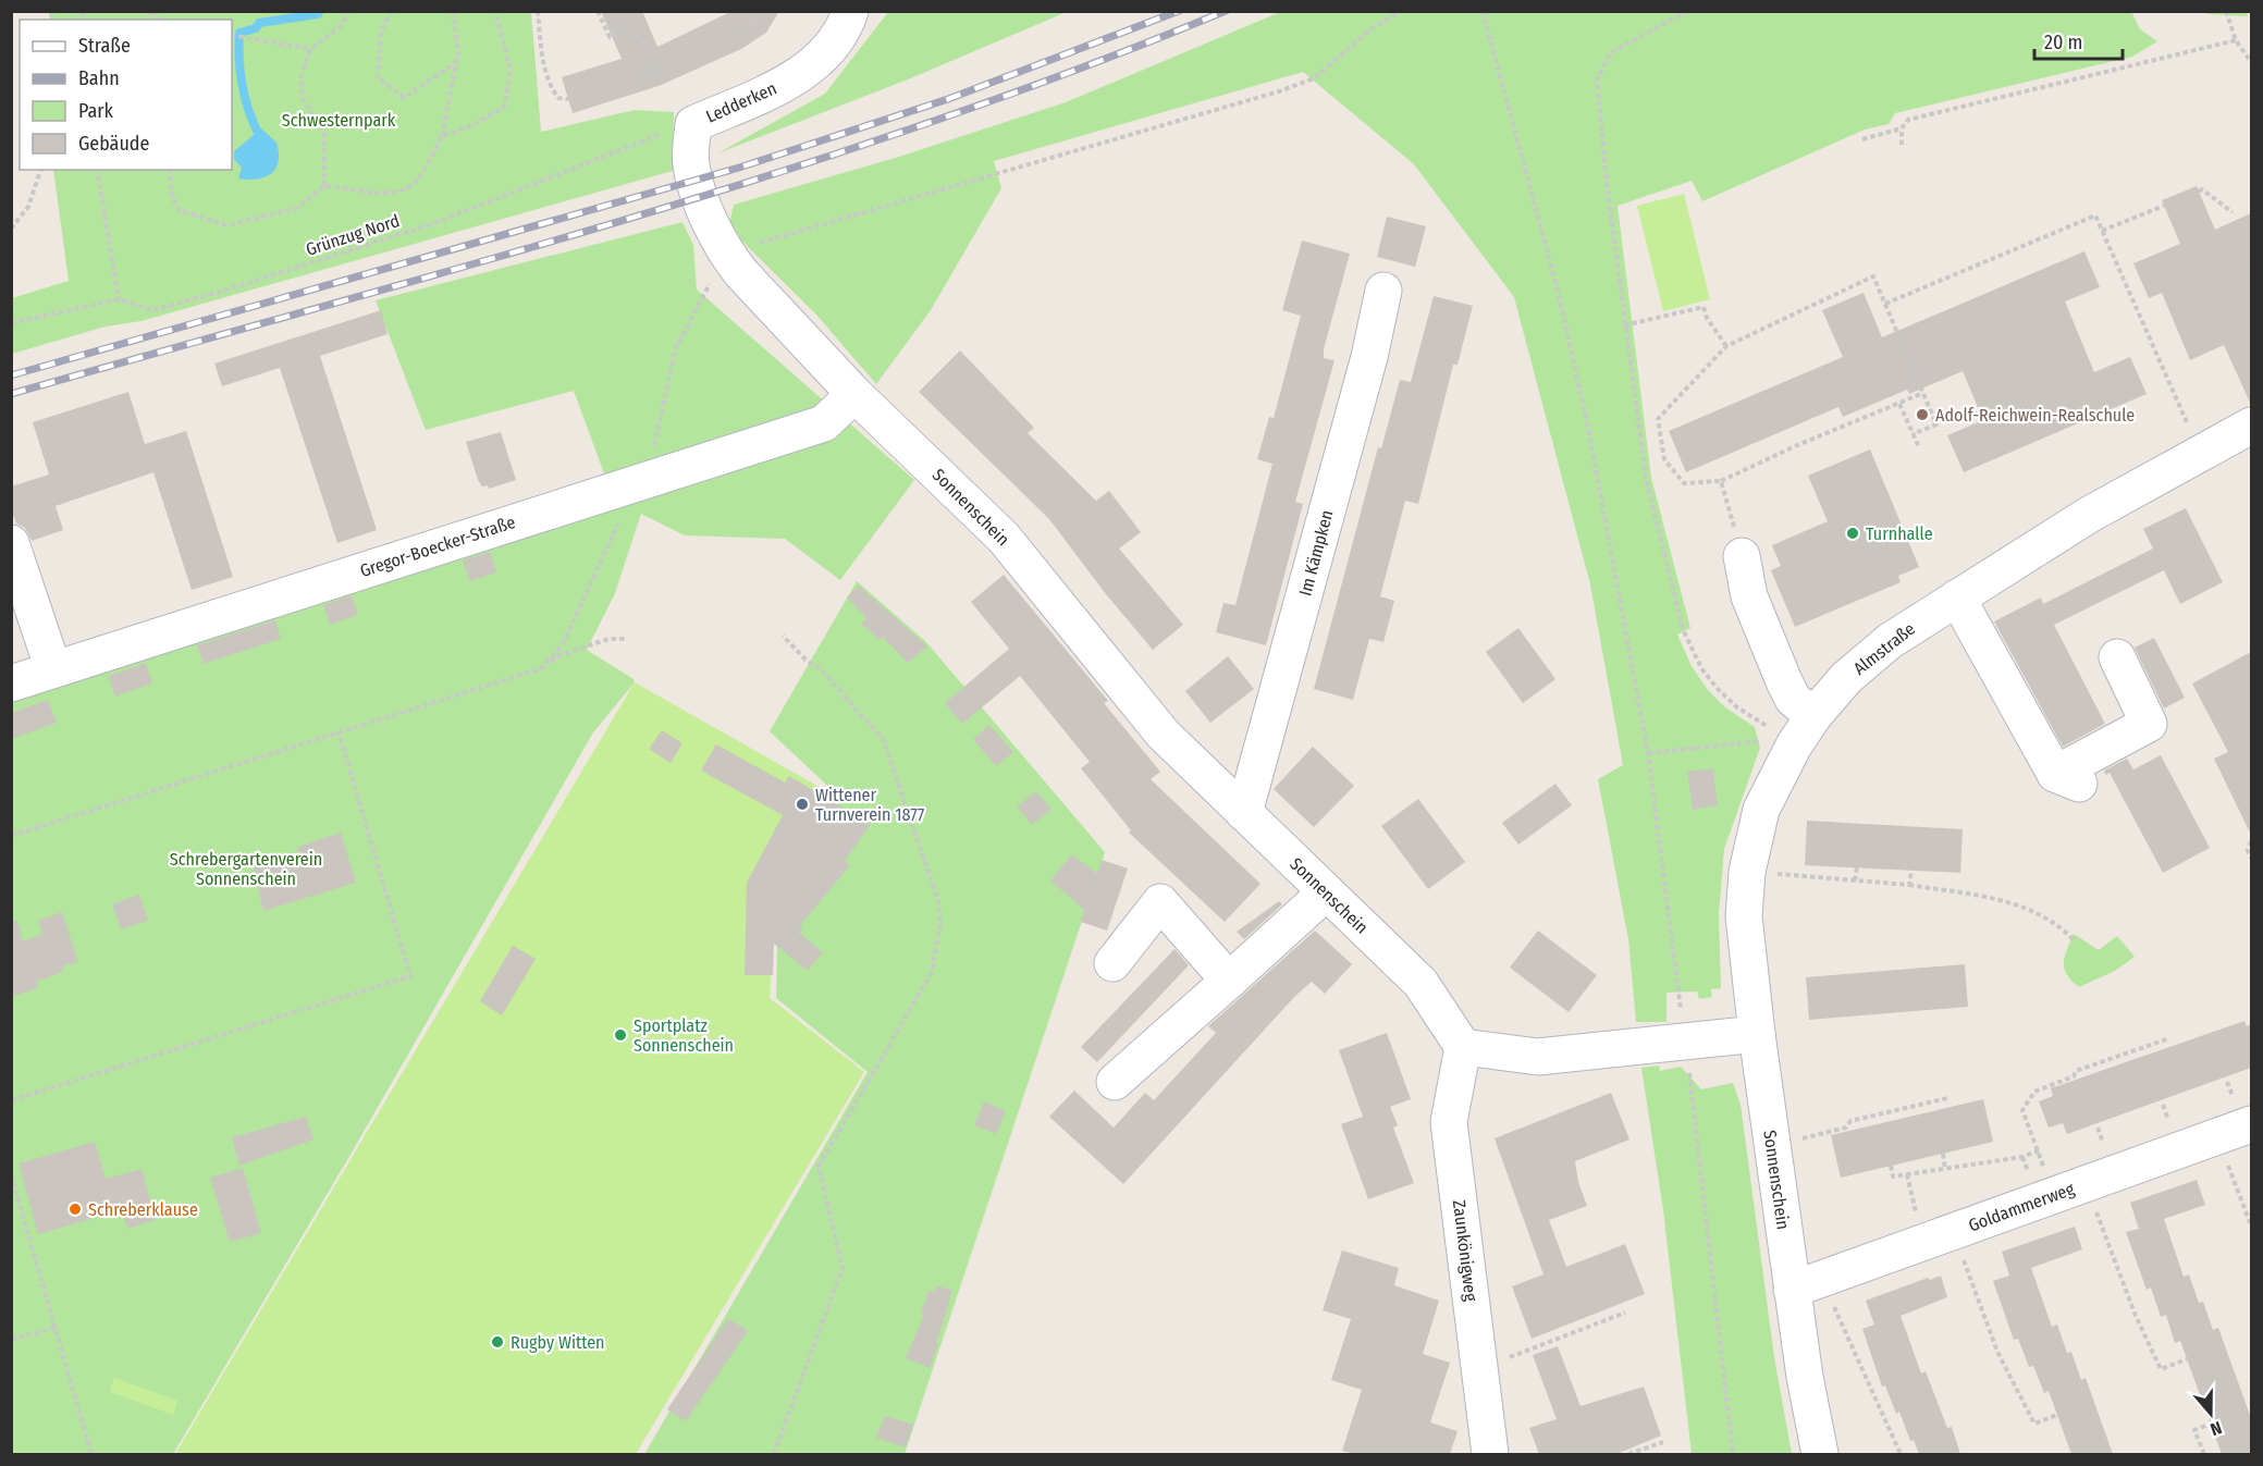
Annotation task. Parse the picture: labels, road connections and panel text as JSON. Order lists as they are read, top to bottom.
{
  "streets": {
    "street": [
      "Ledderken",
      "Sonnenschein",
      "Gregor-Boecker-Straße",
      "Im Kämpken",
      "Almstraße",
      "Goldammerweg",
      "Zaunkönigweg"
    ],
    "path": ["Grünzug Nord"]
  },
  "crossings": [
    ["Ledderken", "Grünzug Nord"],
    ["Ledderken", "Sonnenschein"],
    ["Sonnenschein", "Gregor-Boecker-Straße"],
    ["Sonnenschein", "Im Kämpken"],
    ["Sonnenschein", "Almstraße"],
    ["Sonnenschein", "Goldammerweg"],
    ["Sonnenschein", "Zaunkönigweg"]
  ],
  "parks": ["Schwesternpark", "Schrebergartenverein Sonnenschein"],
  "places": [
    "Adolf-Reichwein-Realschule",
    "Turnhalle",
    "Wittener Turnverein 1877",
    "Sportplatz Sonnenschein",
    "Schreberklause",
    "Rugby Witten"
  ],
  "legend": [
    "Straße",
    "Bahn",
    "Park",
    "Gebäude"
  ],
  "scale_bar": "20 m",
  "north": "bottom"
}
